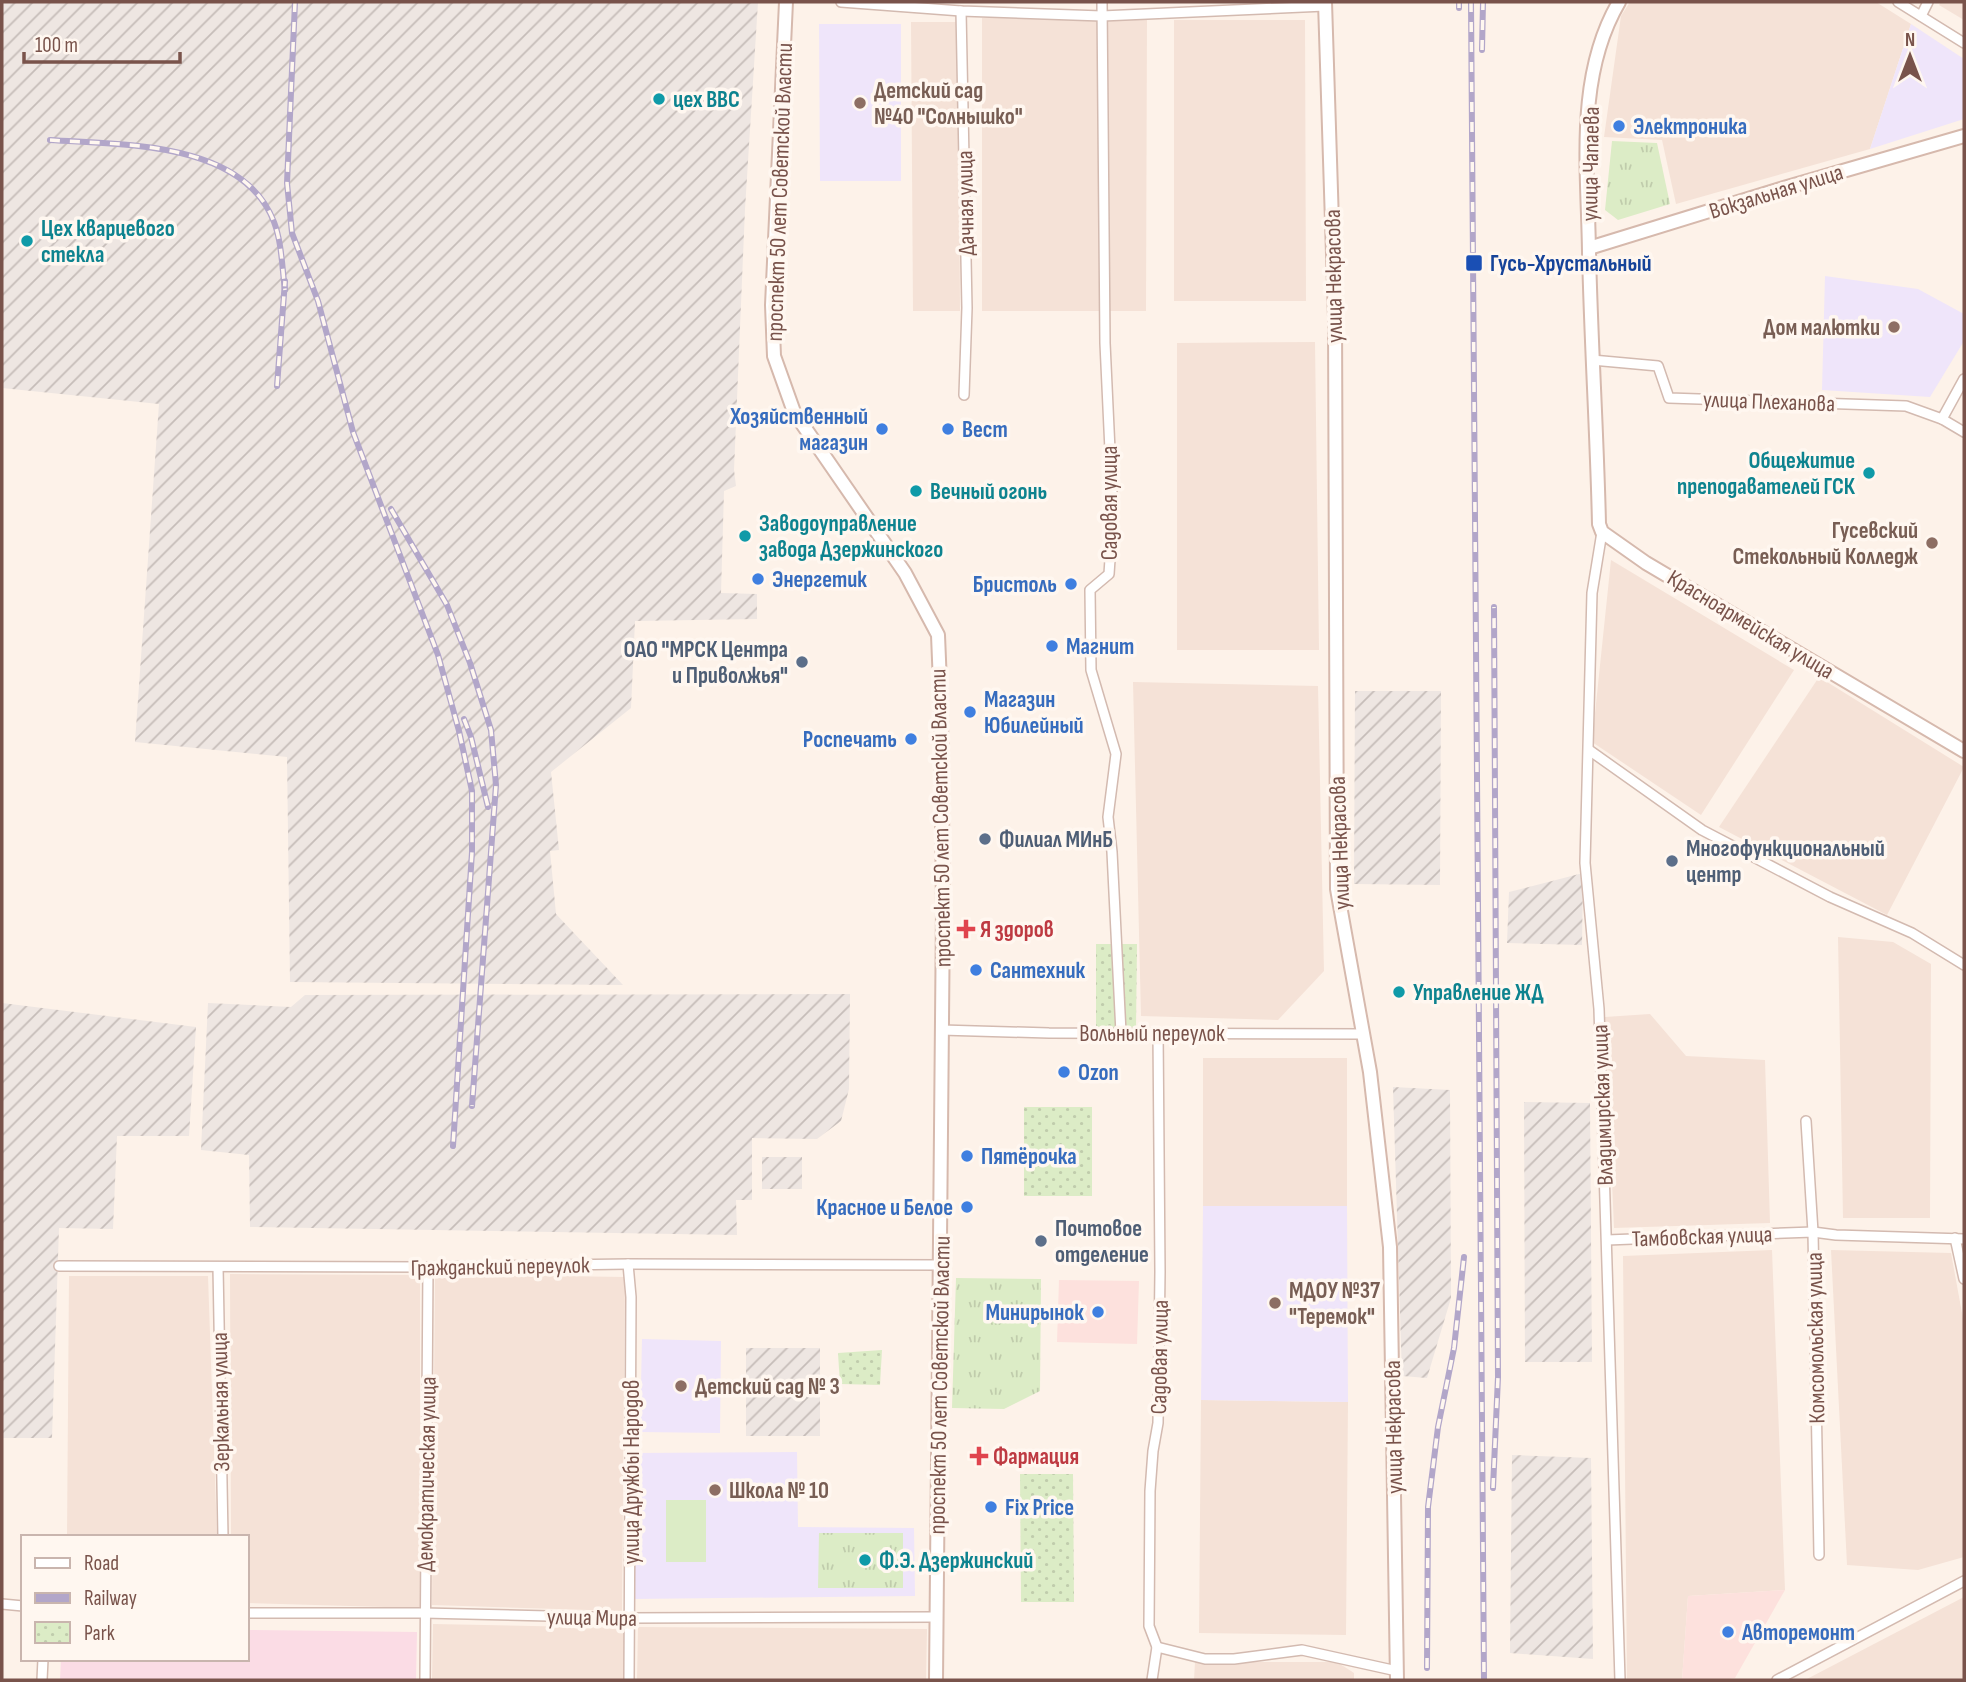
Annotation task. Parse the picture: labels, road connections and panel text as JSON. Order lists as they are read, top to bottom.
{
  "streets": {
    "street": [
      "улица Чапаева",
      "Вокзальная улица",
      "проспект 50 лет Советской Власти",
      "Дачная улица",
      "улица Некрасова",
      "улица Плеханова",
      "Садовая улица",
      "Красноармейская улица",
      "Вольный переулок",
      "Владимирская улица",
      "Тамбовская улица",
      "Гражданский переулок",
      "Комсомольская улица",
      "Зеркальная улица",
      "улица Дружбы Народов",
      "Демократическая улица",
      "улица Мира"
    ]
  },
  "crossings": [
    ["улица Чапаева", "Вокзальная улица"],
    ["проспект 50 лет Советской Власти", "Вольный переулок"],
    ["проспект 50 лет Советской Власти", "Гражданский переулок"],
    ["проспект 50 лет Советской Власти", "улица Мира"],
    ["улица Некрасова", "Вольный переулок"],
    ["Садовая улица", "Вольный переулок"],
    ["Красноармейская улица", "Владимирская улица"],
    ["Владимирская улица", "Тамбовская улица"],
    ["Тамбовская улица", "Комсомольская улица"],
    ["Гражданский переулок", "Зеркальная улица"],
    ["Гражданский переулок", "улица Дружбы Народов"],
    ["Гражданский переулок", "Демократическая улица"],
    ["улица Дружбы Народов", "улица Мира"],
    ["Демократическая улица", "улица Мира"]
  ],
  "places": {
    "other": [
      "цех ВВС",
      "Детский сад №40 \"Солнышко\"",
      "Электроника",
      "Цех кварцевого стекла",
      "Дом малютки",
      "Хозяйственный магазин",
      "Вест",
      "Общежитие преподавателей ГСК",
      "Вечный огонь",
      "Заводоуправление завода Дзержинского",
      "Гусевский Стекольный Колледж",
      "Энергетик",
      "Бристоль",
      "Магнит",
      "ОАО \"МРСК Центра и Приволжья\"",
      "Магазин Юбилейный",
      "Роспечать",
      "Филиал МИнБ",
      "Многофункциональный центр",
      "Сантехник",
      "Управление ЖД",
      "Ozon",
      "Пятёрочка",
      "Красное и Белое",
      "Почтовое отделение",
      "МДОУ №37 \"Теремок\"",
      "Минирынок",
      "Детский сад № 3",
      "Школа № 10",
      "Fix Price",
      "Ф.Э. Дзержинский",
      "Авторемонт"
    ],
    "transit": ["Гусь-Хрустальный"],
    "health": ["Я здоров", "Фармация"]
  },
  "legend": ["Road", "Railway", "Park"],
  "scale_bar": "100 m",
  "north": "top"
}
